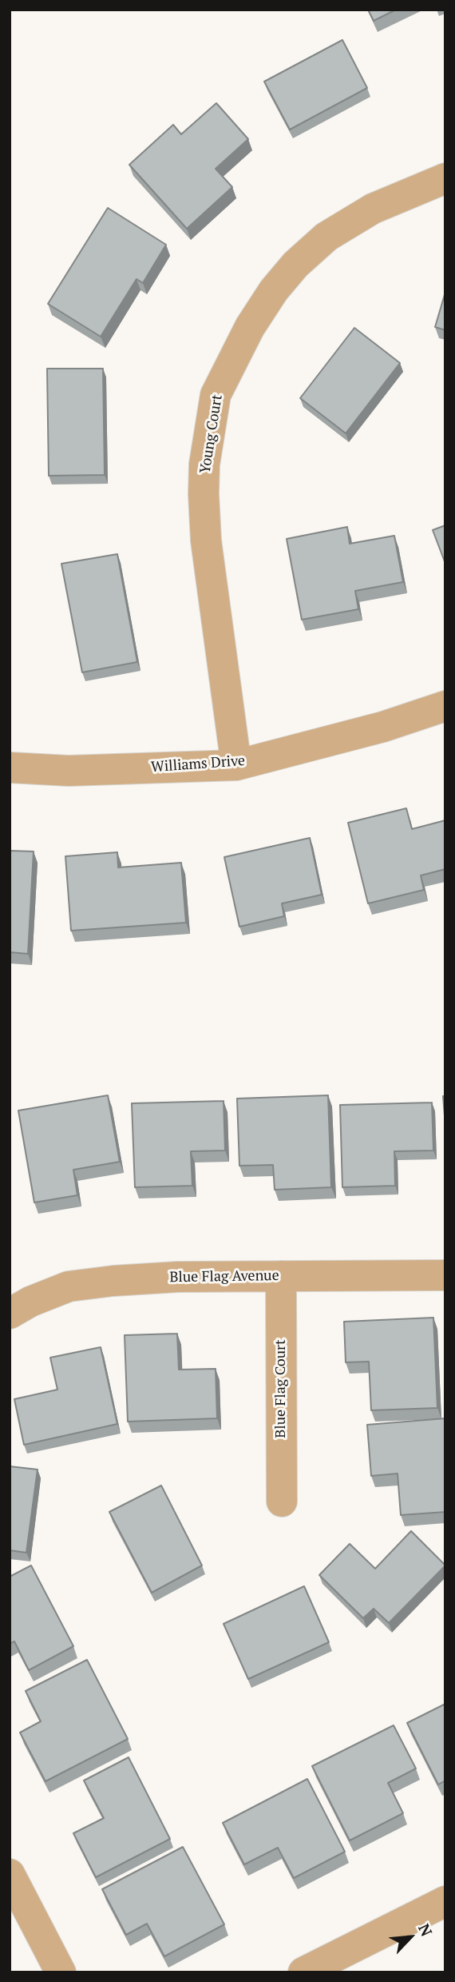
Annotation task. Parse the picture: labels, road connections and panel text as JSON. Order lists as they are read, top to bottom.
{
  "streets": {
    "street": [
      "Young Court",
      "Williams Drive",
      "Blue Flag Avenue",
      "Blue Flag Court"
    ]
  },
  "crossings": [
    ["Young Court", "Williams Drive"],
    ["Blue Flag Avenue", "Blue Flag Court"]
  ],
  "north": "top right"
}
